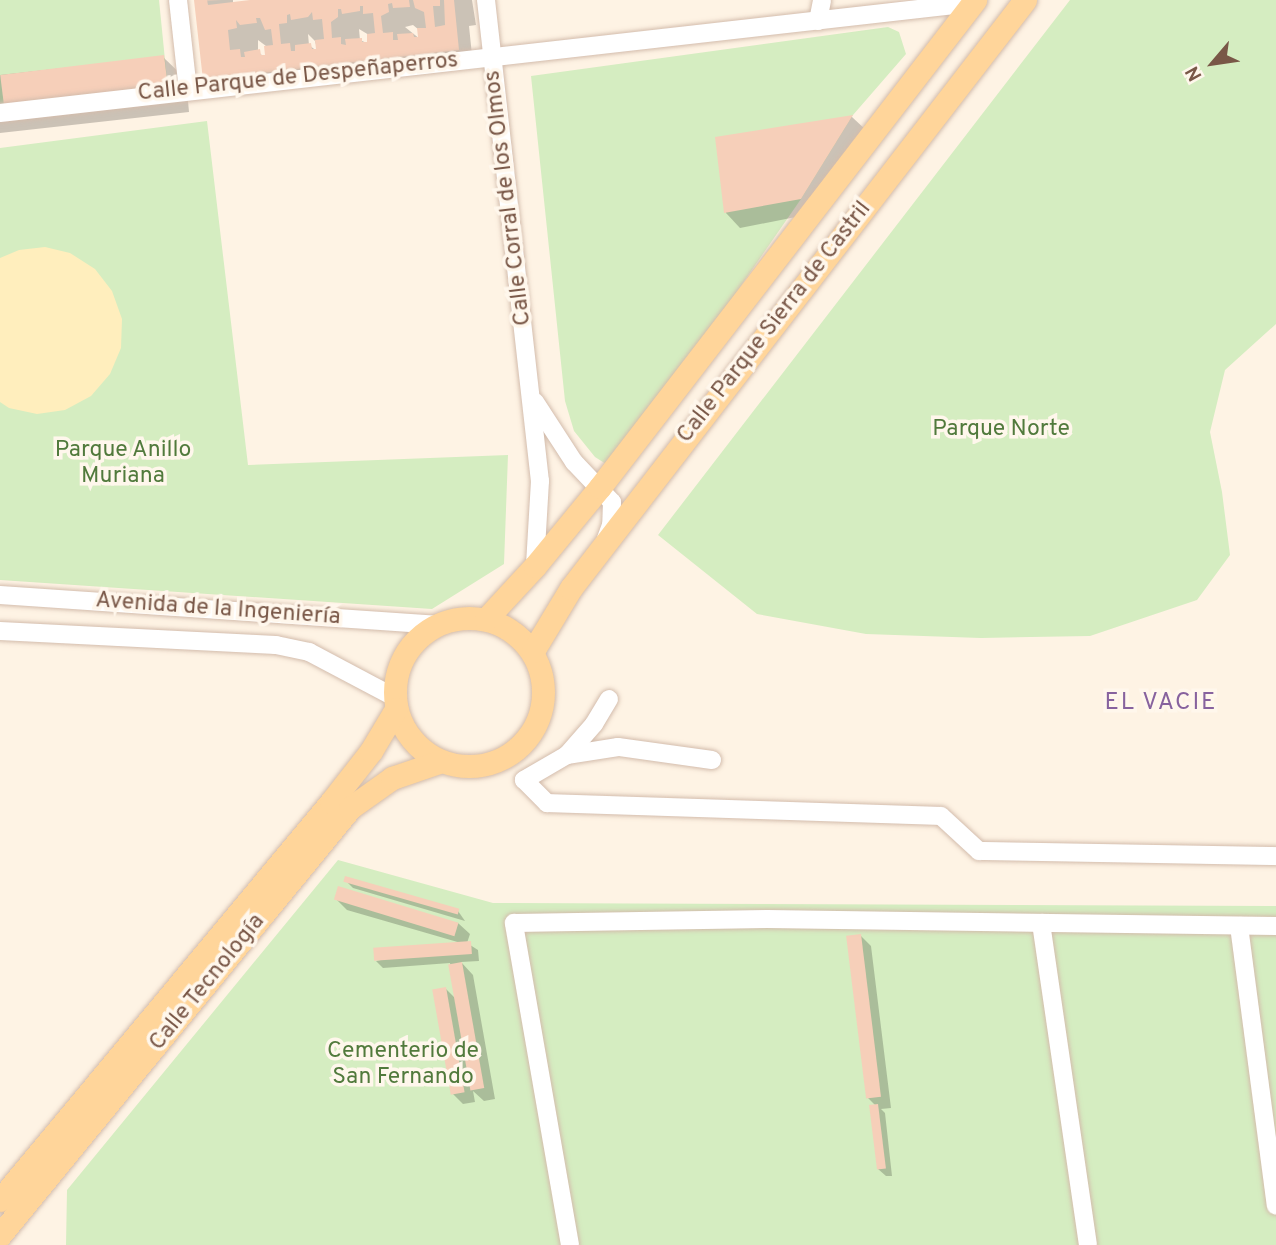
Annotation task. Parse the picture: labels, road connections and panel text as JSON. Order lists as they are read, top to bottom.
{
  "streets": {
    "main road": ["Calle Parque Sierra de Castril", "Calle Tecnología"],
    "street": ["Calle Parque de Despeñaperros", "Calle Corral de los Olmos", "Avenida de la Ingeniería"]
  },
  "crossings": [
    ["Calle Parque de Despeñaperros", "Calle Corral de los Olmos"],
    ["Calle Parque de Despeñaperros", "Calle Parque Sierra de Castril"],
    ["Calle Corral de los Olmos", "Calle Parque Sierra de Castril"],
    ["Calle Parque Sierra de Castril", "Avenida de la Ingeniería"],
    ["Calle Parque Sierra de Castril", "Calle Tecnología"],
    ["Avenida de la Ingeniería", "Calle Tecnología"]
  ],
  "districts": ["EL VACIE"],
  "parks": ["Parque Norte", "Parque Anillo Muriana", "Cementerio de San Fernando"],
  "north": "bottom left"
}
